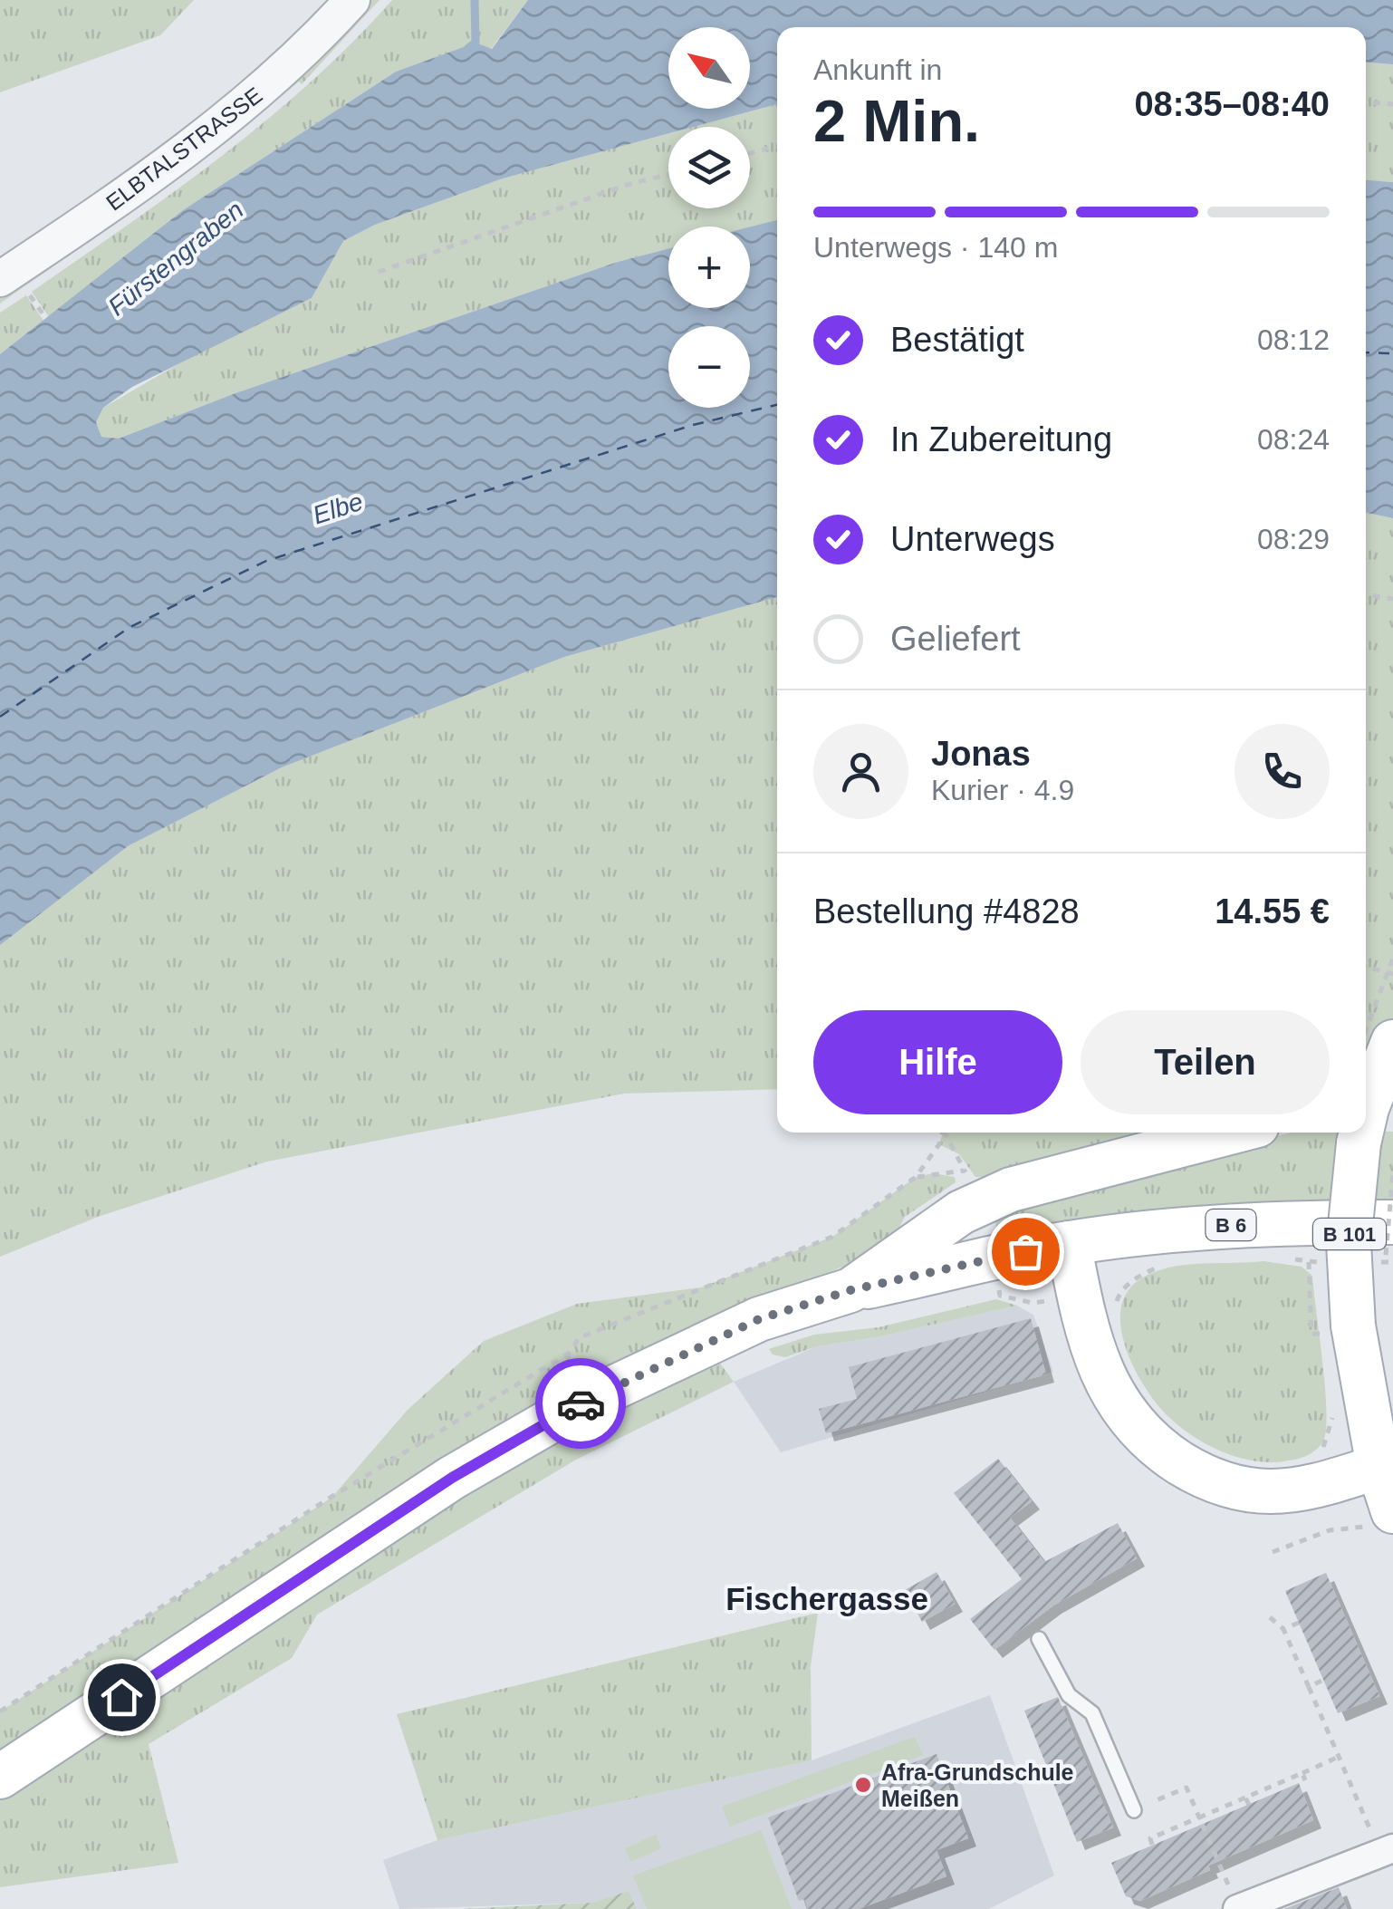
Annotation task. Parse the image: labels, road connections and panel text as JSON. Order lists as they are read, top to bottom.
{
  "streets": {
    "main road": ["B 6", "B 101"],
    "street": ["ELBTALSTRASSE"]
  },
  "districts": ["Fischergasse"],
  "water": ["Fürstengraben", "Elbe"],
  "places": ["Afra-Grundschule Meißen"],
  "north": "top left",
  "page": {
    "map_buttons": ["+", "−"],
    "heading": ["2 Min.", "Ankunft in", "08:35–08:40"],
    "panel": [
      "Jonas",
      "Kurier · 4.9",
      "Bestellung #4828",
      "14.55 €"
    ],
    "bar": "Unterwegs · 140 m",
    "list": [
      ["Bestätigt", "08:12"],
      ["In Zubereitung", "08:24"],
      ["Unterwegs", "08:29"],
      "Geliefert"
    ],
    "buttons": ["Hilfe", "Teilen"]
  }
}
